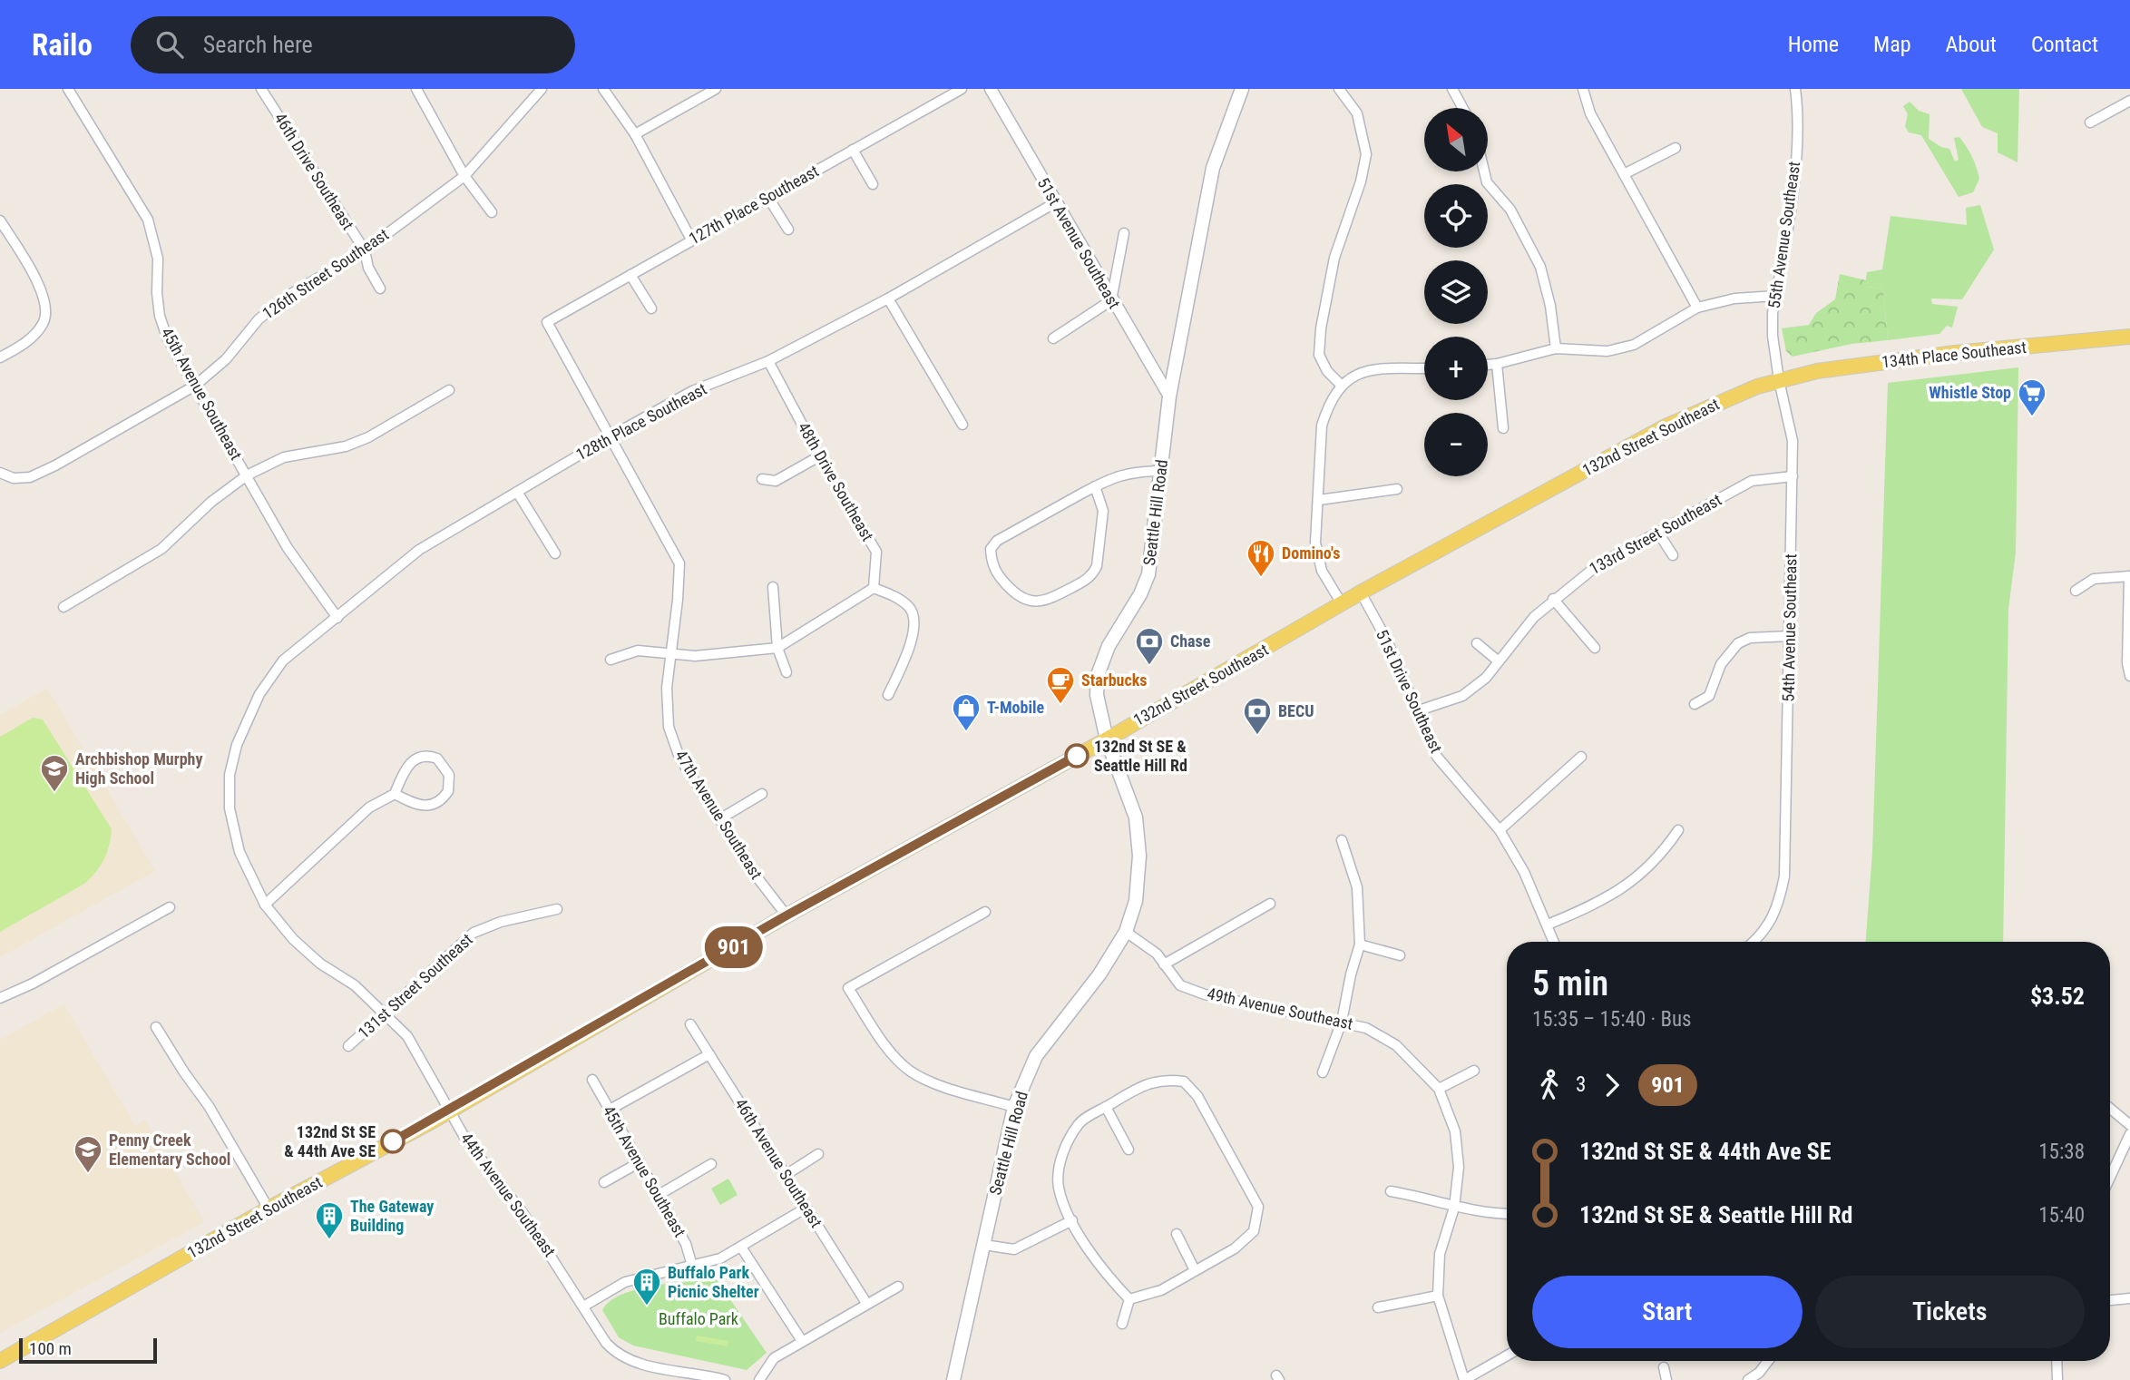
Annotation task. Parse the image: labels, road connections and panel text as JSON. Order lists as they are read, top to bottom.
{
  "streets": {
    "main road": ["134th Place Southeast", "132nd Street Southeast", "Seattle Hill Road"],
    "street": [
      "46th Drive Southeast",
      "127th Place Southeast",
      "55th Avenue Southeast",
      "51st Avenue Southeast",
      "126th Street Southeast",
      "45th Avenue Southeast",
      "128th Place Southeast",
      "48th Drive Southeast",
      "133rd Street Southeast",
      "54th Avenue Southeast",
      "51st Drive Southeast",
      "47th Avenue Southeast",
      "131st Street Southeast",
      "49th Avenue Southeast",
      "46th Avenue Southeast",
      "44th Avenue Southeast"
    ]
  },
  "crossings": [
    ["46th Drive Southeast", "126th Street Southeast"],
    ["127th Place Southeast", "47th Avenue Southeast"],
    ["55th Avenue Southeast", "134th Place Southeast"],
    ["55th Avenue Southeast", "132nd Street Southeast"],
    ["55th Avenue Southeast", "54th Avenue Southeast"],
    ["51st Avenue Southeast", "128th Place Southeast"],
    ["51st Avenue Southeast", "Seattle Hill Road"],
    ["126th Street Southeast", "45th Avenue Southeast"],
    ["134th Place Southeast", "132nd Street Southeast"],
    ["134th Place Southeast", "54th Avenue Southeast"],
    ["45th Avenue Southeast", "128th Place Southeast"],
    ["128th Place Southeast", "48th Drive Southeast"],
    ["128th Place Southeast", "47th Avenue Southeast"],
    ["128th Place Southeast", "44th Avenue Southeast"],
    ["132nd Street Southeast", "Seattle Hill Road"],
    ["132nd Street Southeast", "54th Avenue Southeast"],
    ["132nd Street Southeast", "51st Drive Southeast"],
    ["132nd Street Southeast", "47th Avenue Southeast"],
    ["132nd Street Southeast", "44th Avenue Southeast"],
    ["Seattle Hill Road", "49th Avenue Southeast"],
    ["133rd Street Southeast", "54th Avenue Southeast"],
    ["133rd Street Southeast", "51st Drive Southeast"],
    ["131st Street Southeast", "44th Avenue Southeast"]
  ],
  "parks": ["Buffalo Park"],
  "places": {
    "supermarket": ["Whistle Stop"],
    "restaurant": ["Domino's"],
    "bank": ["Chase", "BECU"],
    "cafe": ["Starbucks"],
    "shop": ["T-Mobile"],
    "other": ["132nd St SE & Seattle Hill Rd", "132nd St SE & 44th Ave SE"],
    "school or university": ["Archbishop Murphy High School", "Penny Creek Elementary School"],
    "building": ["The Gateway Building", "Buffalo Park Picnic Shelter"]
  },
  "lines": ["bus line 901"],
  "scale_bar": "100 m",
  "north": "top left",
  "page": {
    "header": "Railo",
    "search": "Search here",
    "nav": [
      "Home",
      "Map",
      "About",
      "Contact"
    ],
    "on_map": "901",
    "map_buttons": ["+", "−"],
    "heading": ["5 min", "15:35 – 15:40 · Bus", "$3.52"],
    "legs": ["3", "901"],
    "list": [
      {
        "name": "132nd St SE & 44th Ave SE",
        "value": "15:38"
      },
      {
        "name": "132nd St SE & Seattle Hill Rd",
        "value": "15:40"
      }
    ],
    "buttons": ["Start", "Tickets"],
    "scale": "100 m"
  }
}
